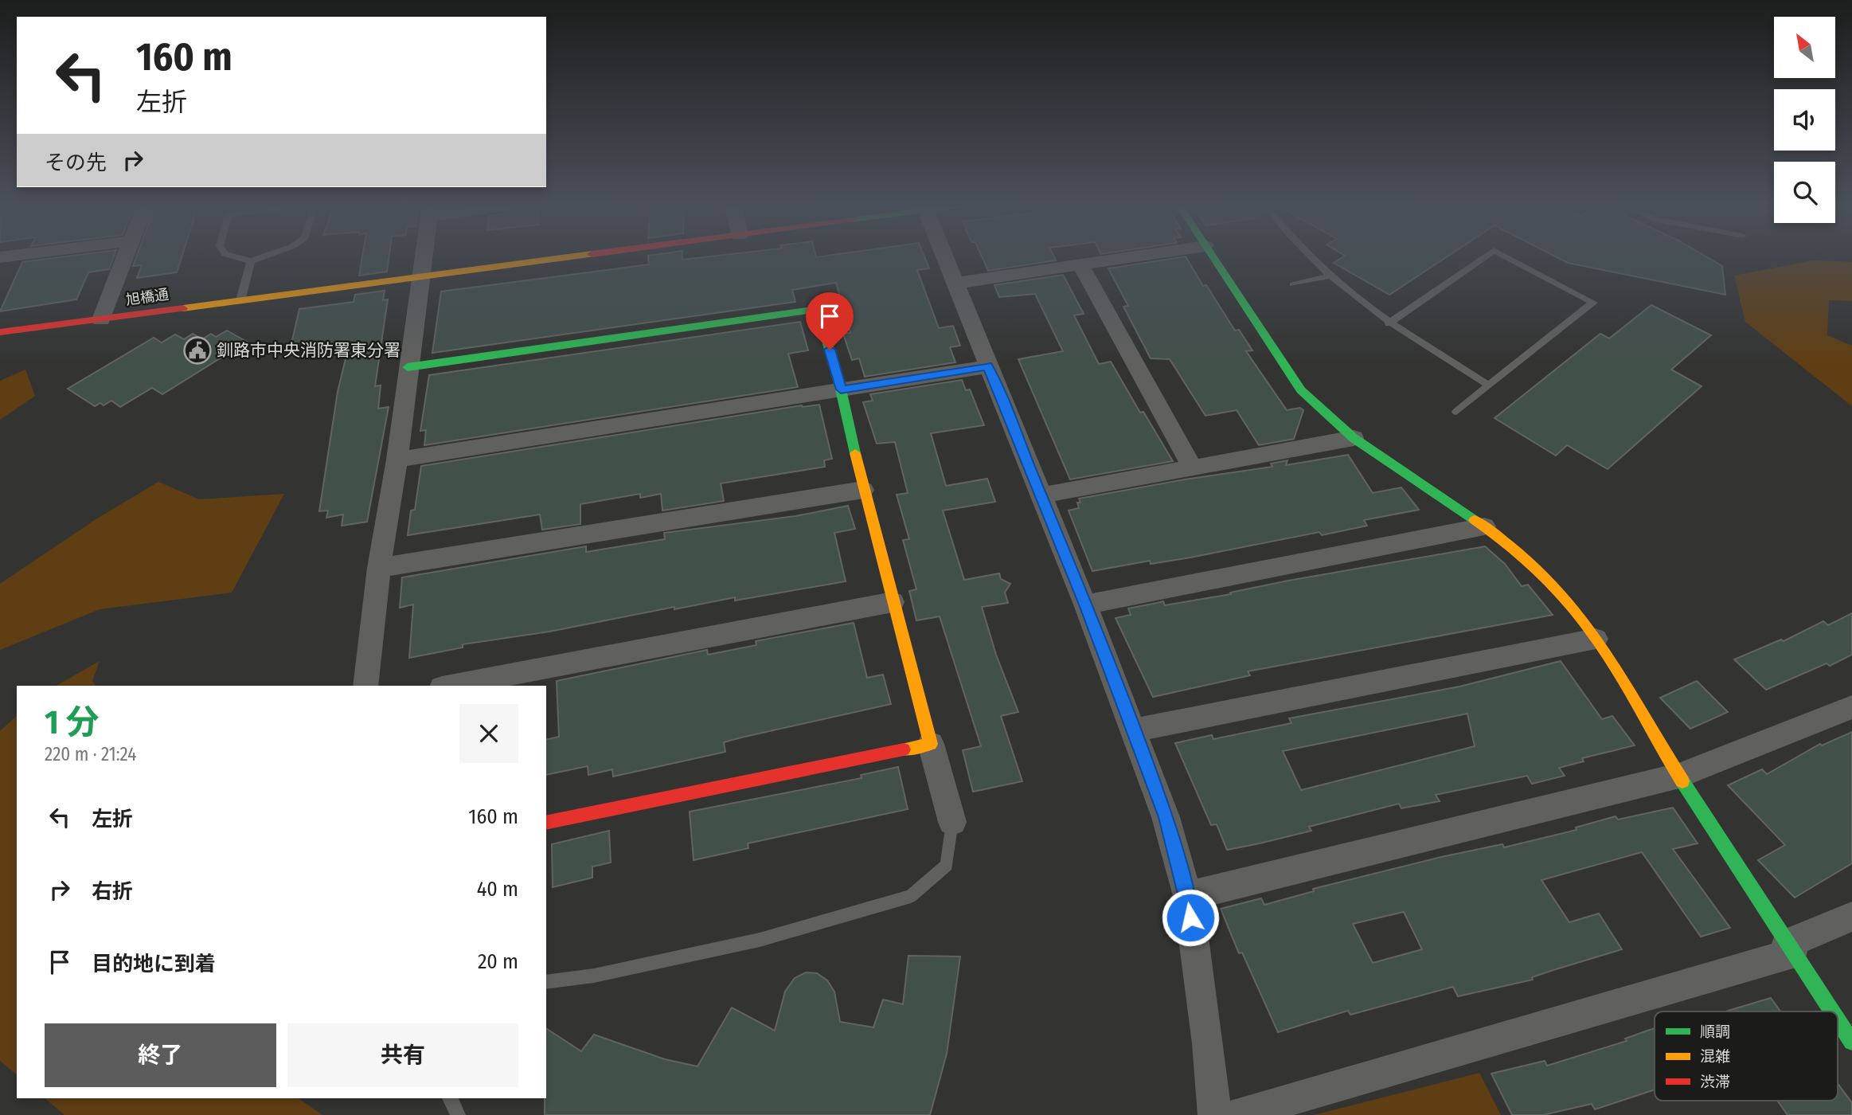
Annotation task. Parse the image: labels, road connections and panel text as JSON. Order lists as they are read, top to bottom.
{
  "streets": {
    "street": ["旭橋通"]
  },
  "places": {
    "public building": ["釧路市中央消防署東分署"]
  },
  "legend": ["順調", "混雑", "渋滞"],
  "north": "top left",
  "page": {
    "turn": ["160 m", "左折"],
    "then": "その先",
    "heading": ["1 分", "220 m · 21:24"],
    "list": [
      {
        "name": "左折",
        "value": "160 m"
      },
      {
        "name": "右折",
        "value": "40 m"
      },
      {
        "name": "目的地に到着",
        "value": "20 m"
      }
    ],
    "buttons": ["終了", "共有"]
  }
}
